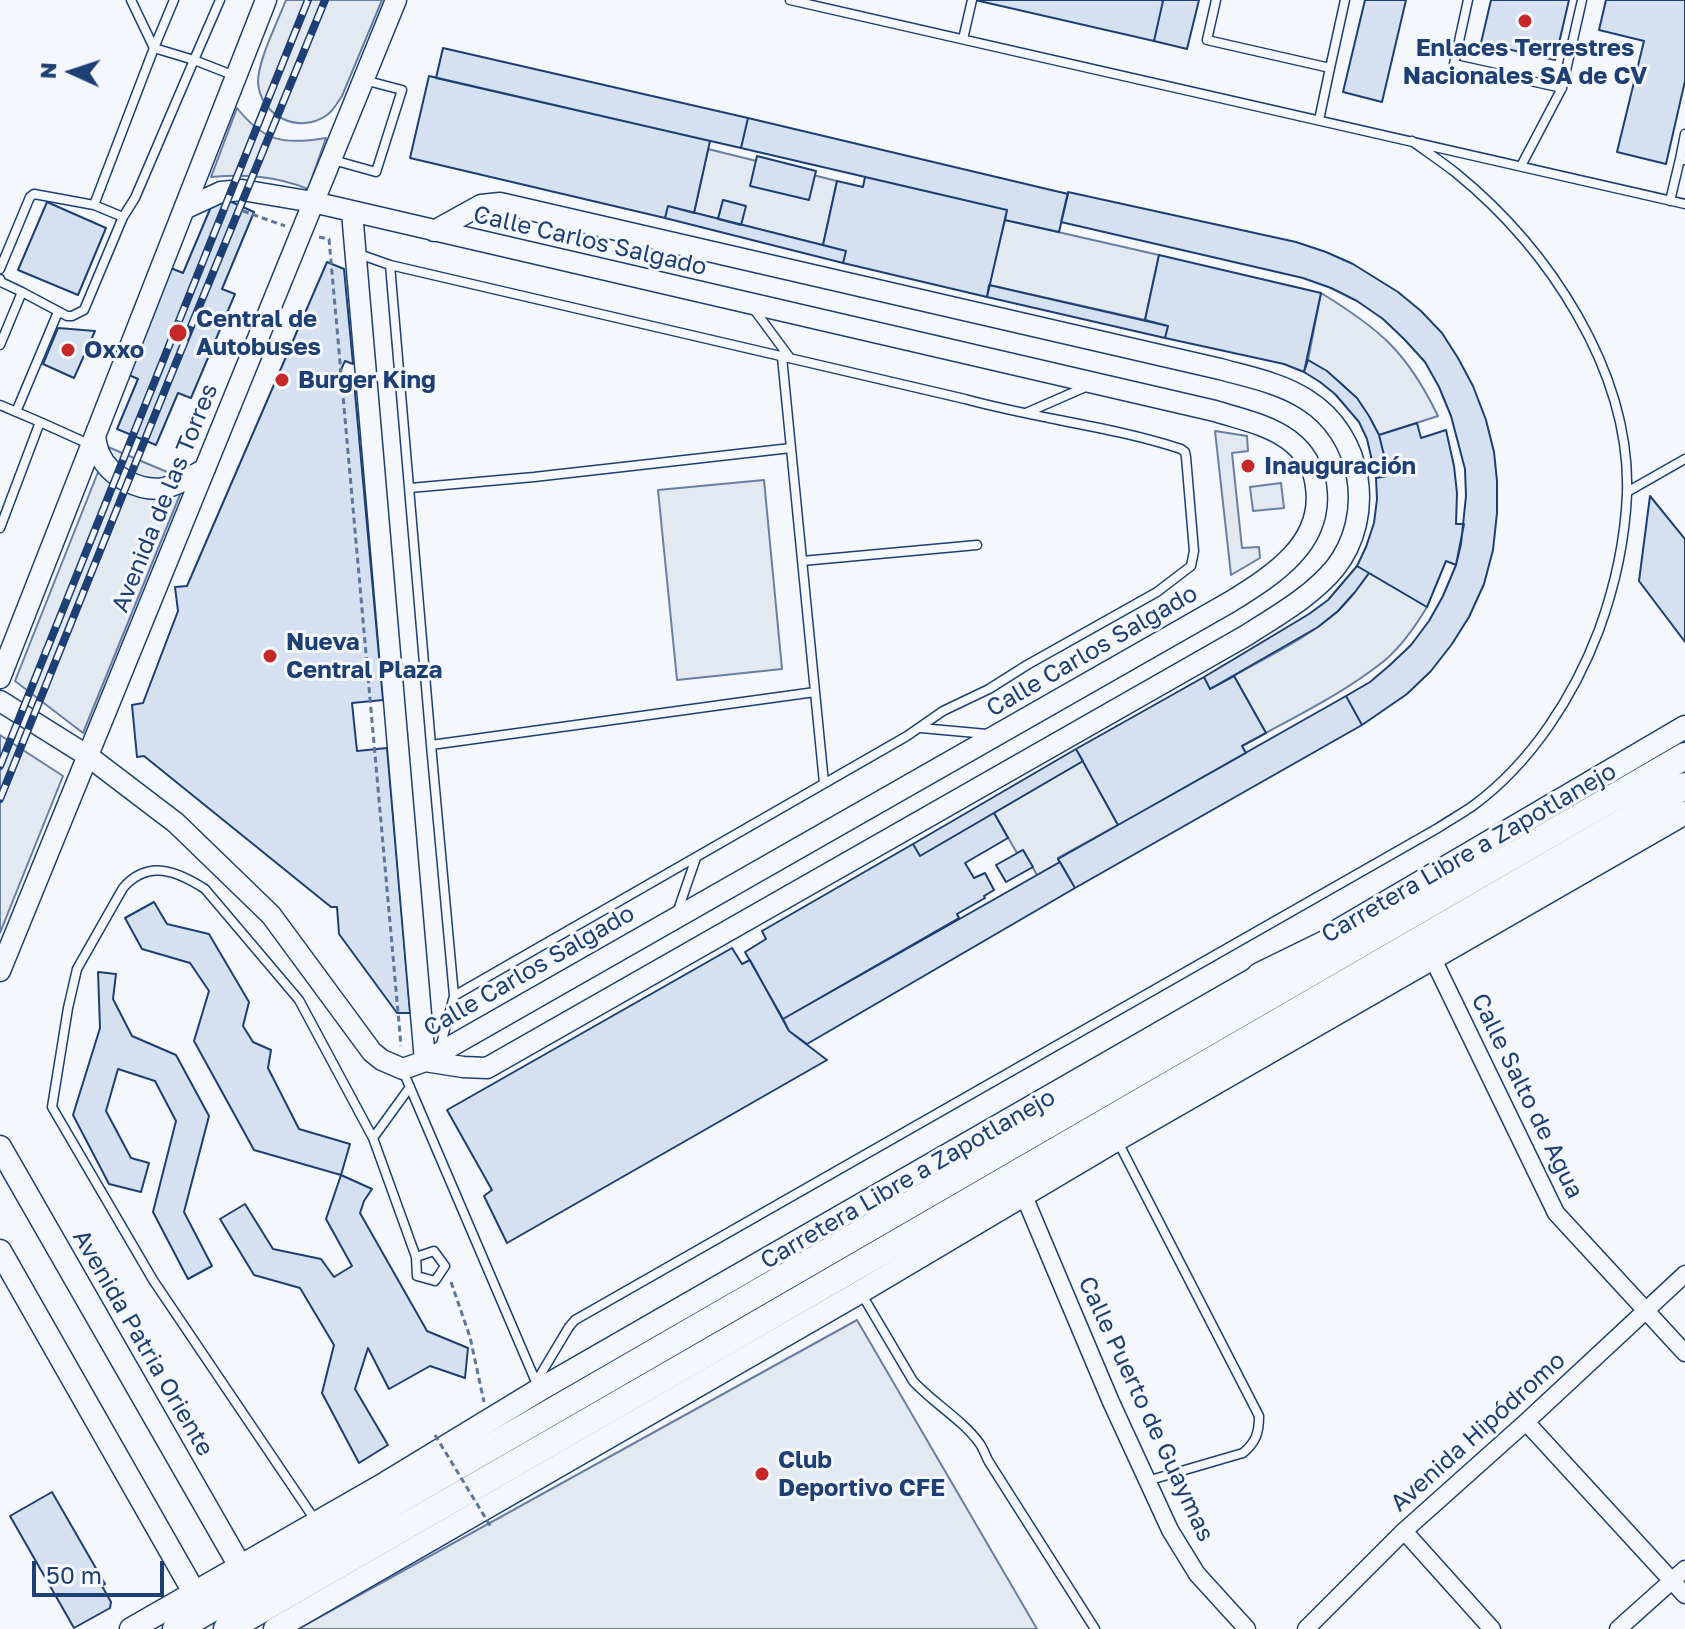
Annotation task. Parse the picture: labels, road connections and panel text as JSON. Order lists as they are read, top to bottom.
{
  "streets": {
    "main road": ["Carretera Libre a Zapotlanejo", "Avenida Patria Oriente"],
    "street": [
      "Calle Carlos Salgado",
      "Avenida de las Torres",
      "Calle Salto de Agua",
      "Calle Puerto de Guaymas",
      "Avenida Hipódromo"
    ]
  },
  "crossings": [
    ["Calle Carlos Salgado", "Avenida de las Torres"],
    ["Carretera Libre a Zapotlanejo", "Avenida Patria Oriente"],
    ["Calle Salto de Agua", "Avenida Hipódromo"]
  ],
  "places": [
    "Enlaces Terrestres Nacionales SA de CV",
    "Central de Autobuses",
    "Oxxo",
    "Burger King",
    "Inauguración",
    "Nueva Central Plaza",
    "Club Deportivo CFE"
  ],
  "scale_bar": "50 m",
  "north": "left"
}
